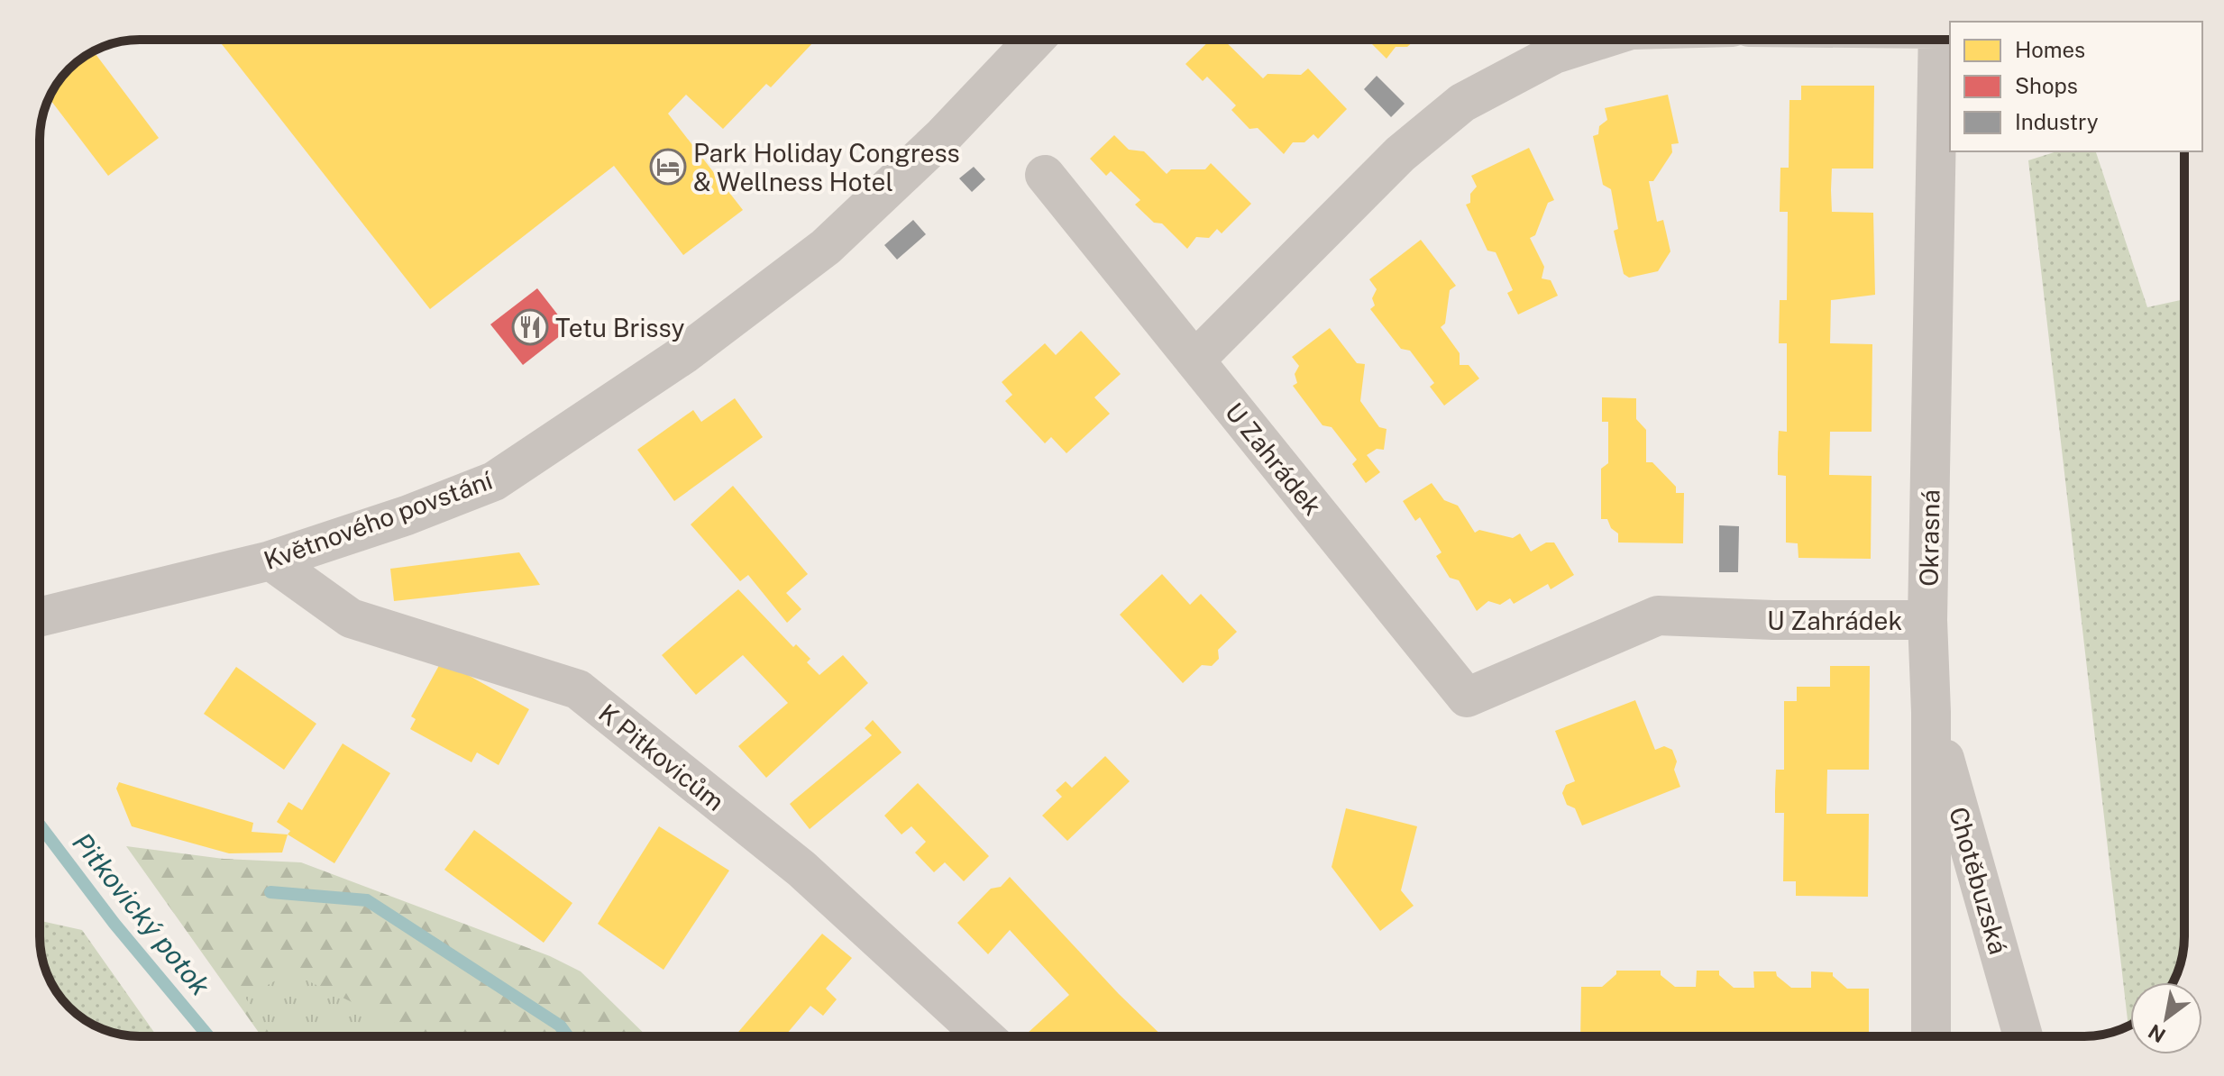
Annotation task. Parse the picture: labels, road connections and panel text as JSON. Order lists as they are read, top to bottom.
{
  "streets": {
    "street": [
      "U Zahrádek",
      "Květnového povstání",
      "Okrasná",
      "K Pitkovicům",
      "Chotěbuzská"
    ]
  },
  "crossings": [
    ["U Zahrádek", "Okrasná"],
    ["Květnového povstání", "K Pitkovicům"],
    ["Okrasná", "Chotěbuzská"]
  ],
  "water": ["Pitkovický potok"],
  "places": {
    "hotel": ["Park Holiday Congress & Wellness Hotel"],
    "restaurant": ["Tetu Brissy"]
  },
  "legend": ["Homes", "Shops", "Industry"],
  "north": "bottom left"
}
